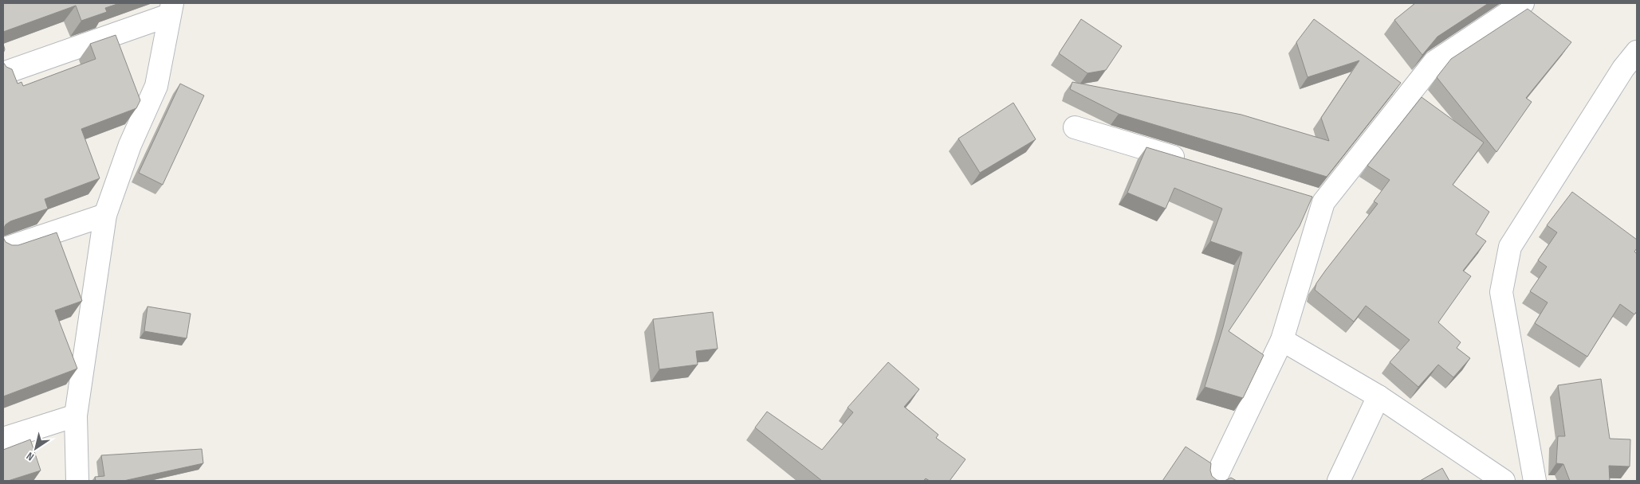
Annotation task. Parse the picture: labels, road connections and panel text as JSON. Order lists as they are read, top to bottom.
{
  "north": "bottom left"
}
